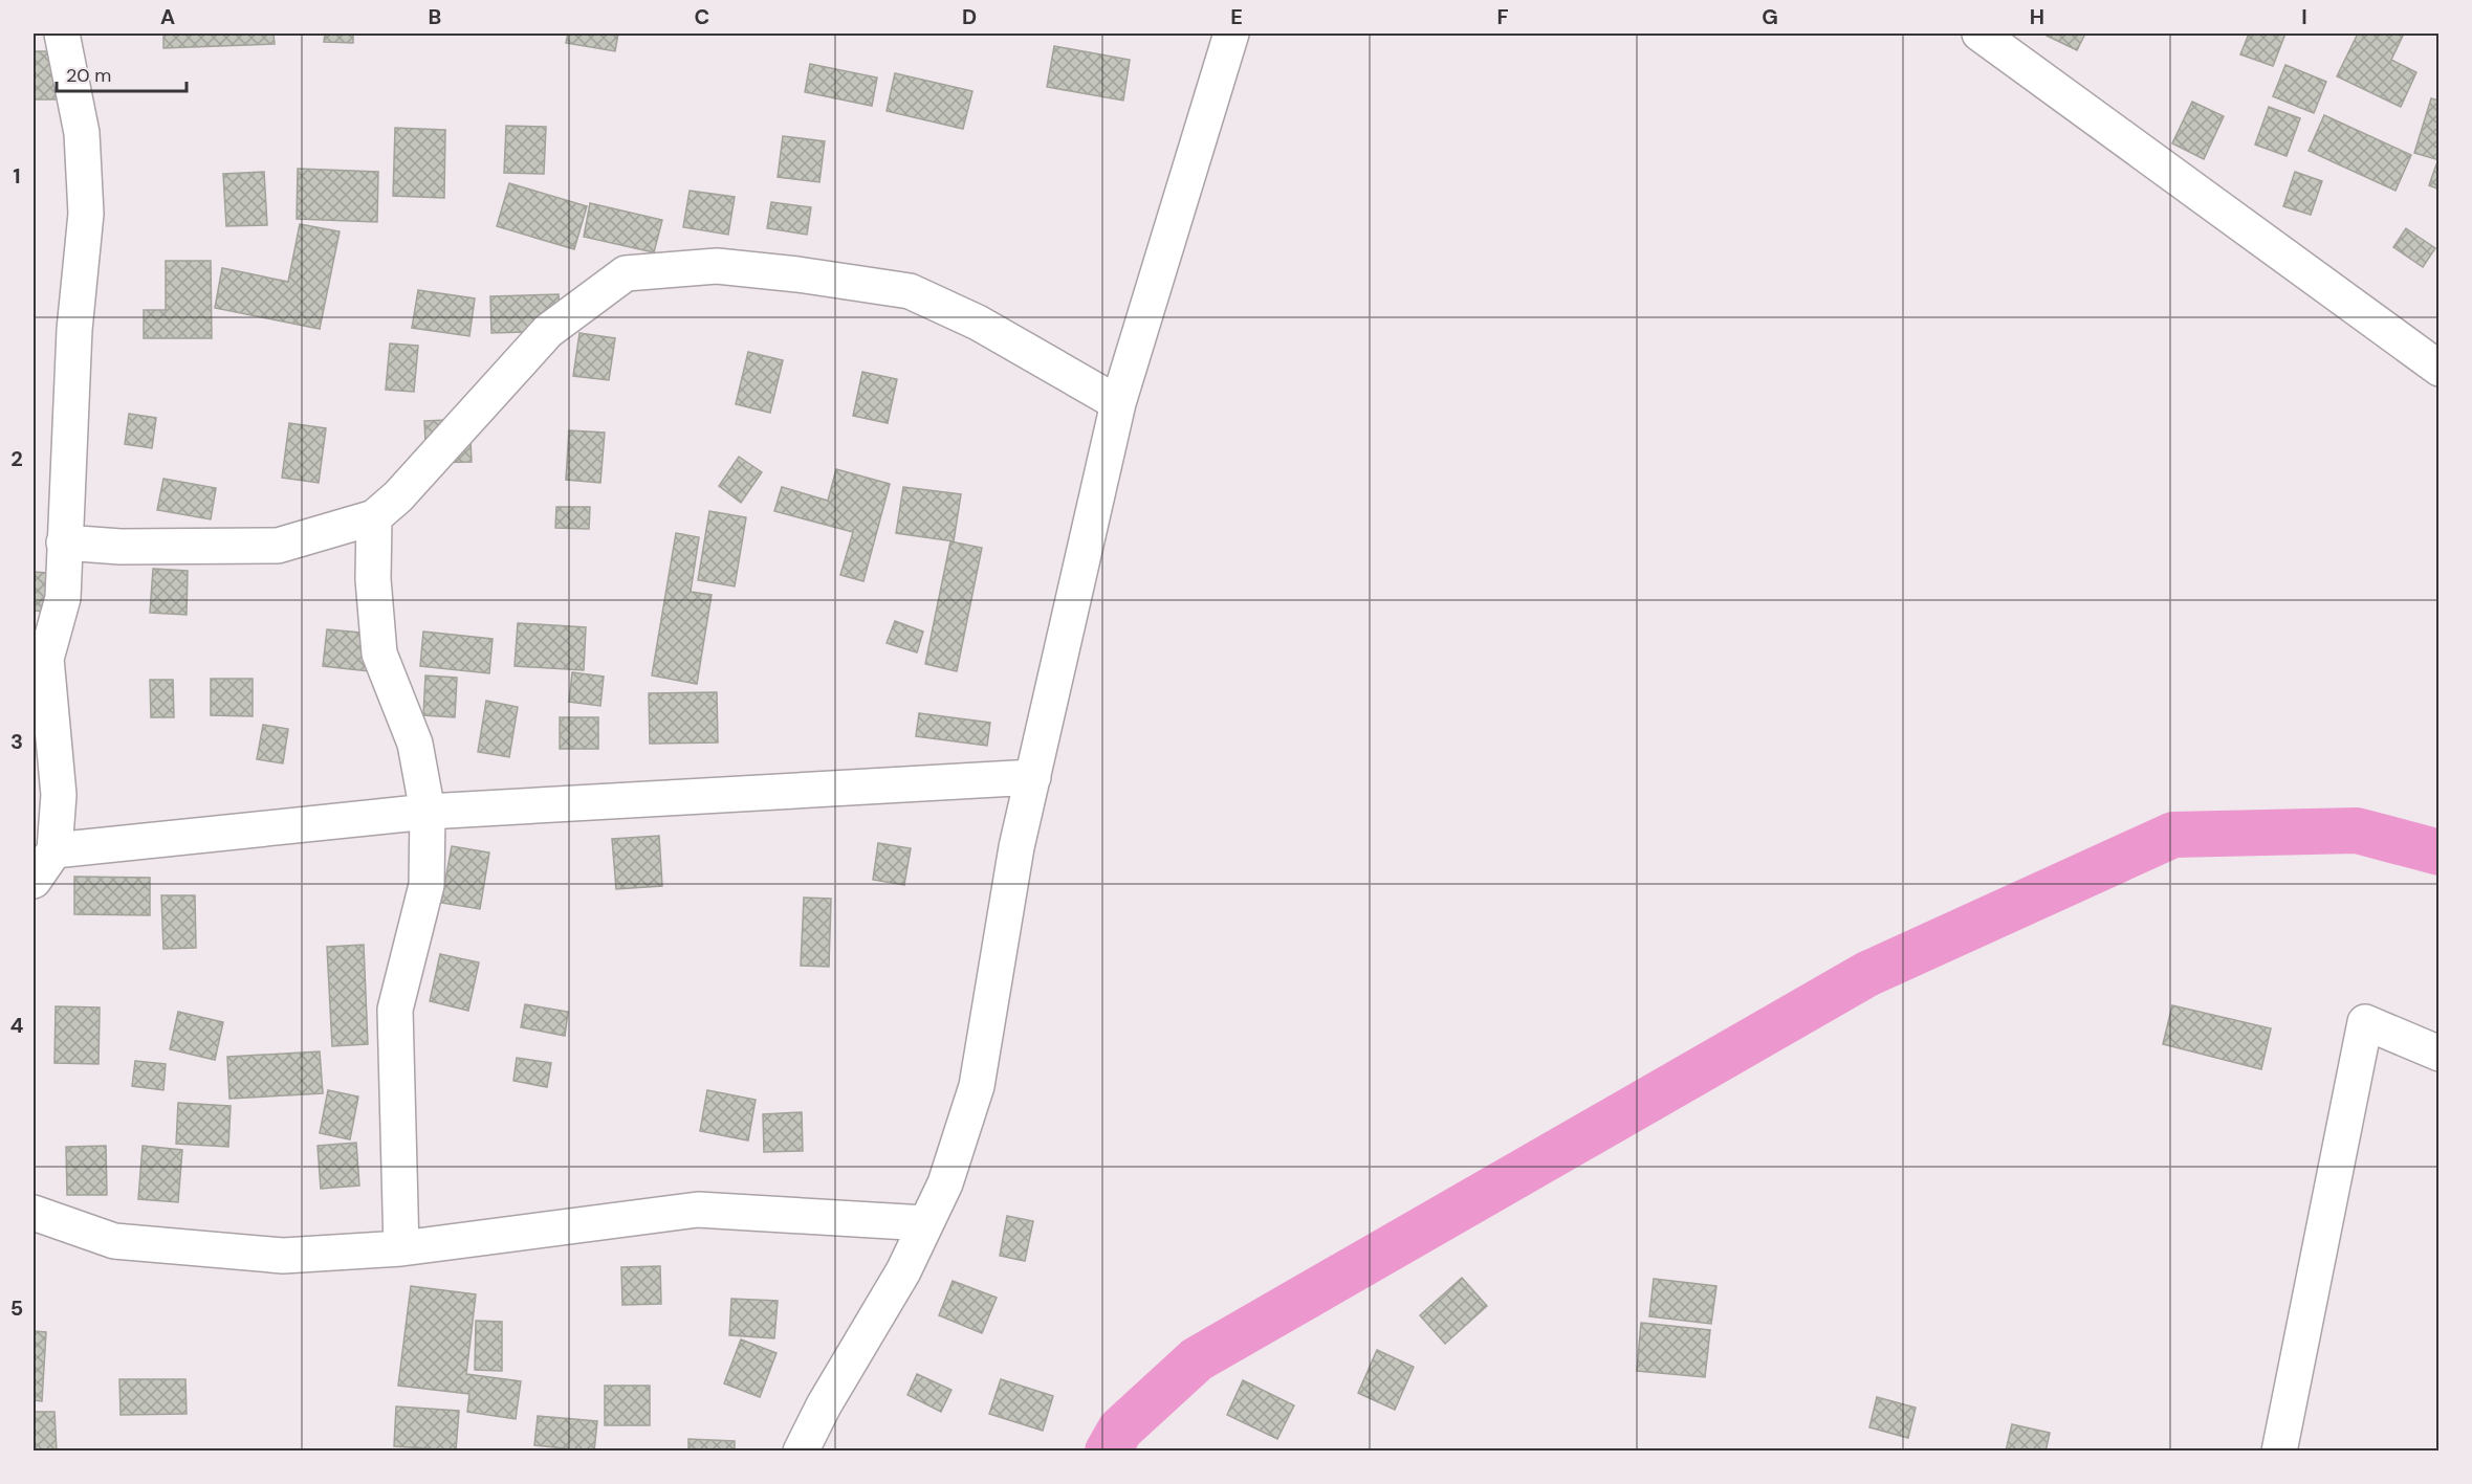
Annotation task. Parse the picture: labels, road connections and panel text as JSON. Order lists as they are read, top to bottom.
{
  "scale_bar": "20 m",
  "grid": {
    "columns": [
      "A",
      "B",
      "C",
      "D",
      "E",
      "F",
      "G",
      "H",
      "I"
    ],
    "rows": [
      "1",
      "2",
      "3",
      "4",
      "5"
    ]
  }
}
